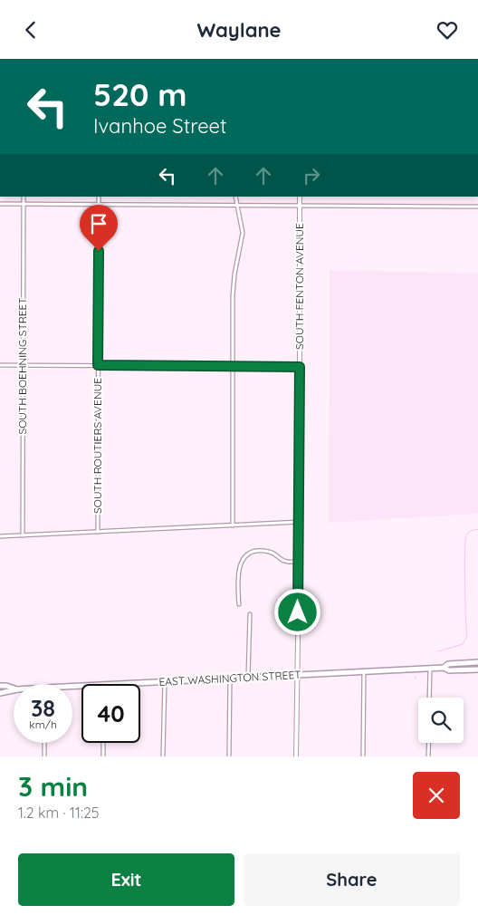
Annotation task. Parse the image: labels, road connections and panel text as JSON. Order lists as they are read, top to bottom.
{
  "streets": {
    "main road": ["EAST WASHINGTON STREET"],
    "street": ["SOUTH FENTON AVENUE", "SOUTH BOEHNING STREET", "SOUTH ROUTIERS AVENUE"]
  },
  "crossings": [
    ["SOUTH FENTON AVENUE", "EAST WASHINGTON STREET"]
  ],
  "page": {
    "header": "Waylane",
    "turn": ["520 m", "Ivanhoe Street"],
    "speed": "38 km/h",
    "limit": "40",
    "heading": ["3 min", "1.2 km · 11:25"],
    "buttons": ["Exit", "Share"]
  }
}
